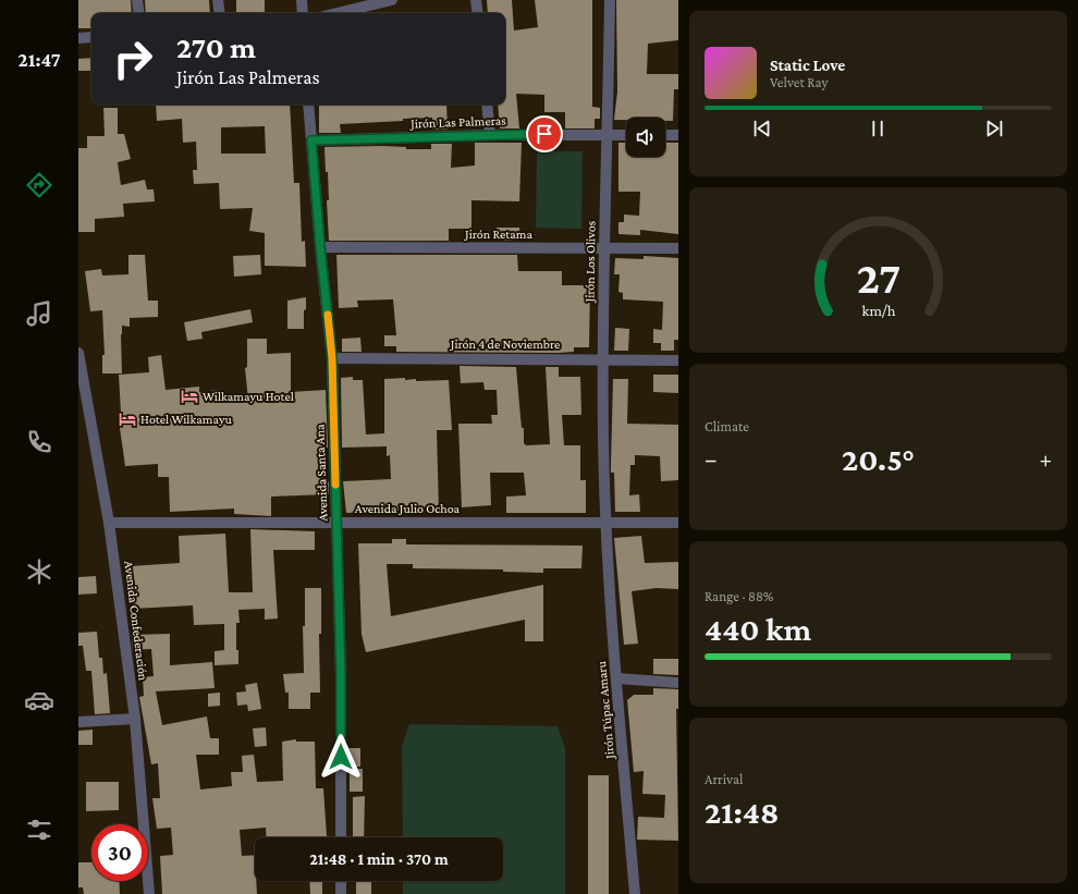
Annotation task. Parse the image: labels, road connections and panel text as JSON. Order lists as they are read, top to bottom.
{
  "streets": {
    "street": [
      "Jirón Las Palmeras",
      "Jirón Retama",
      "Jirón Los Olivos",
      "Jirón 4 de Noviembre",
      "Avenida Santa Ana",
      "Avenida Julio Ochoa",
      "Avenida Confederación",
      "Jirón Túpac Amaru"
    ]
  },
  "crossings": [
    ["Jirón Las Palmeras", "Jirón Los Olivos"],
    ["Jirón Las Palmeras", "Avenida Santa Ana"],
    ["Jirón Retama", "Jirón Los Olivos"],
    ["Jirón Retama", "Avenida Santa Ana"],
    ["Jirón Los Olivos", "Jirón 4 de Noviembre"],
    ["Jirón Los Olivos", "Avenida Julio Ochoa"],
    ["Jirón Los Olivos", "Jirón Túpac Amaru"],
    ["Jirón 4 de Noviembre", "Avenida Santa Ana"],
    ["Avenida Santa Ana", "Avenida Julio Ochoa"],
    ["Avenida Julio Ochoa", "Avenida Confederación"],
    ["Avenida Julio Ochoa", "Jirón Túpac Amaru"]
  ],
  "places": {
    "hotel": ["Wilkamayu Hotel", "Hotel Wilkamayu"]
  },
  "page": {
    "tabs": "21:47",
    "turn": ["270 m", "Jirón Las Palmeras"],
    "song": ["Static Love", "Velvet Ray"],
    "tile": [
      "Climate",
      ["Range · 88%", "440 km"],
      ["Arrival", "21:48"]
    ],
    "heat": ["−", "20.5°", "+"],
    "limit": "30",
    "trip": "21:48 · 1 min · 370 m",
    "gauge": ["27", "km/h"]
  }
}
